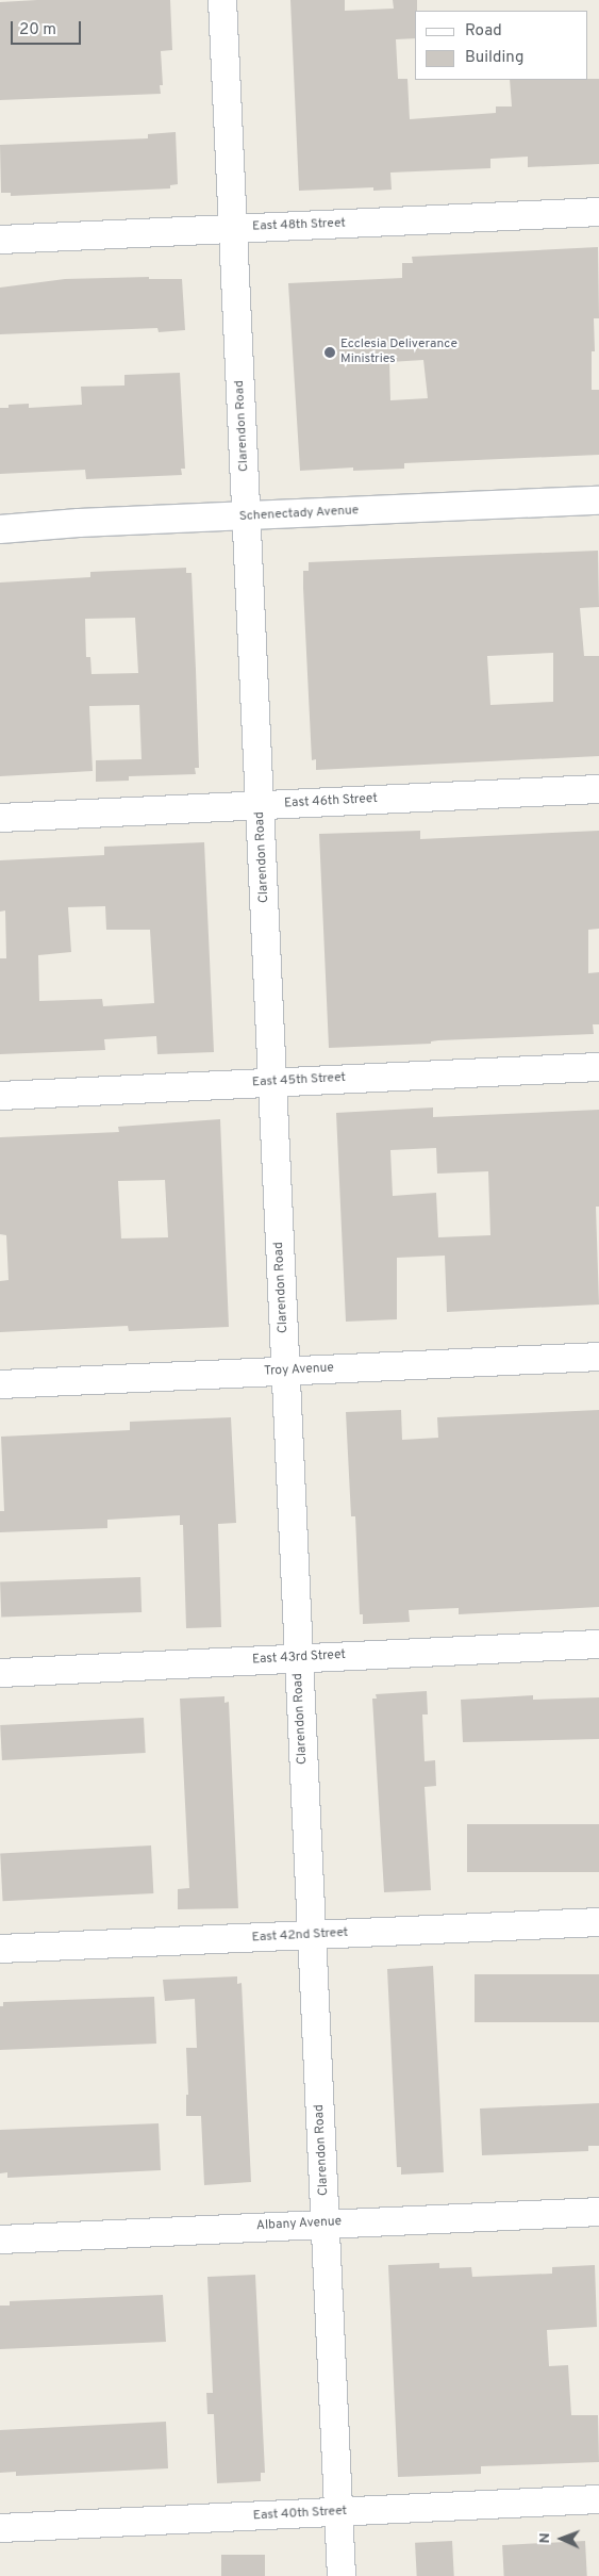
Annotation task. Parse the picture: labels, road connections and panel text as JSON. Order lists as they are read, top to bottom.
{
  "streets": {
    "street": [
      "East 48th Street",
      "Clarendon Road",
      "Schenectady Avenue",
      "East 46th Street",
      "East 45th Street",
      "Troy Avenue",
      "East 43rd Street",
      "East 42nd Street",
      "Albany Avenue",
      "East 40th Street"
    ]
  },
  "crossings": [
    ["East 48th Street", "Clarendon Road"],
    ["Clarendon Road", "Schenectady Avenue"],
    ["Clarendon Road", "East 46th Street"],
    ["Clarendon Road", "East 45th Street"],
    ["Clarendon Road", "Troy Avenue"],
    ["Clarendon Road", "East 43rd Street"],
    ["Clarendon Road", "East 42nd Street"],
    ["Clarendon Road", "Albany Avenue"],
    ["Clarendon Road", "East 40th Street"]
  ],
  "places": ["Ecclesia Deliverance Ministries"],
  "legend": ["Road", "Building"],
  "scale_bar": "20 m",
  "north": "left"
}
